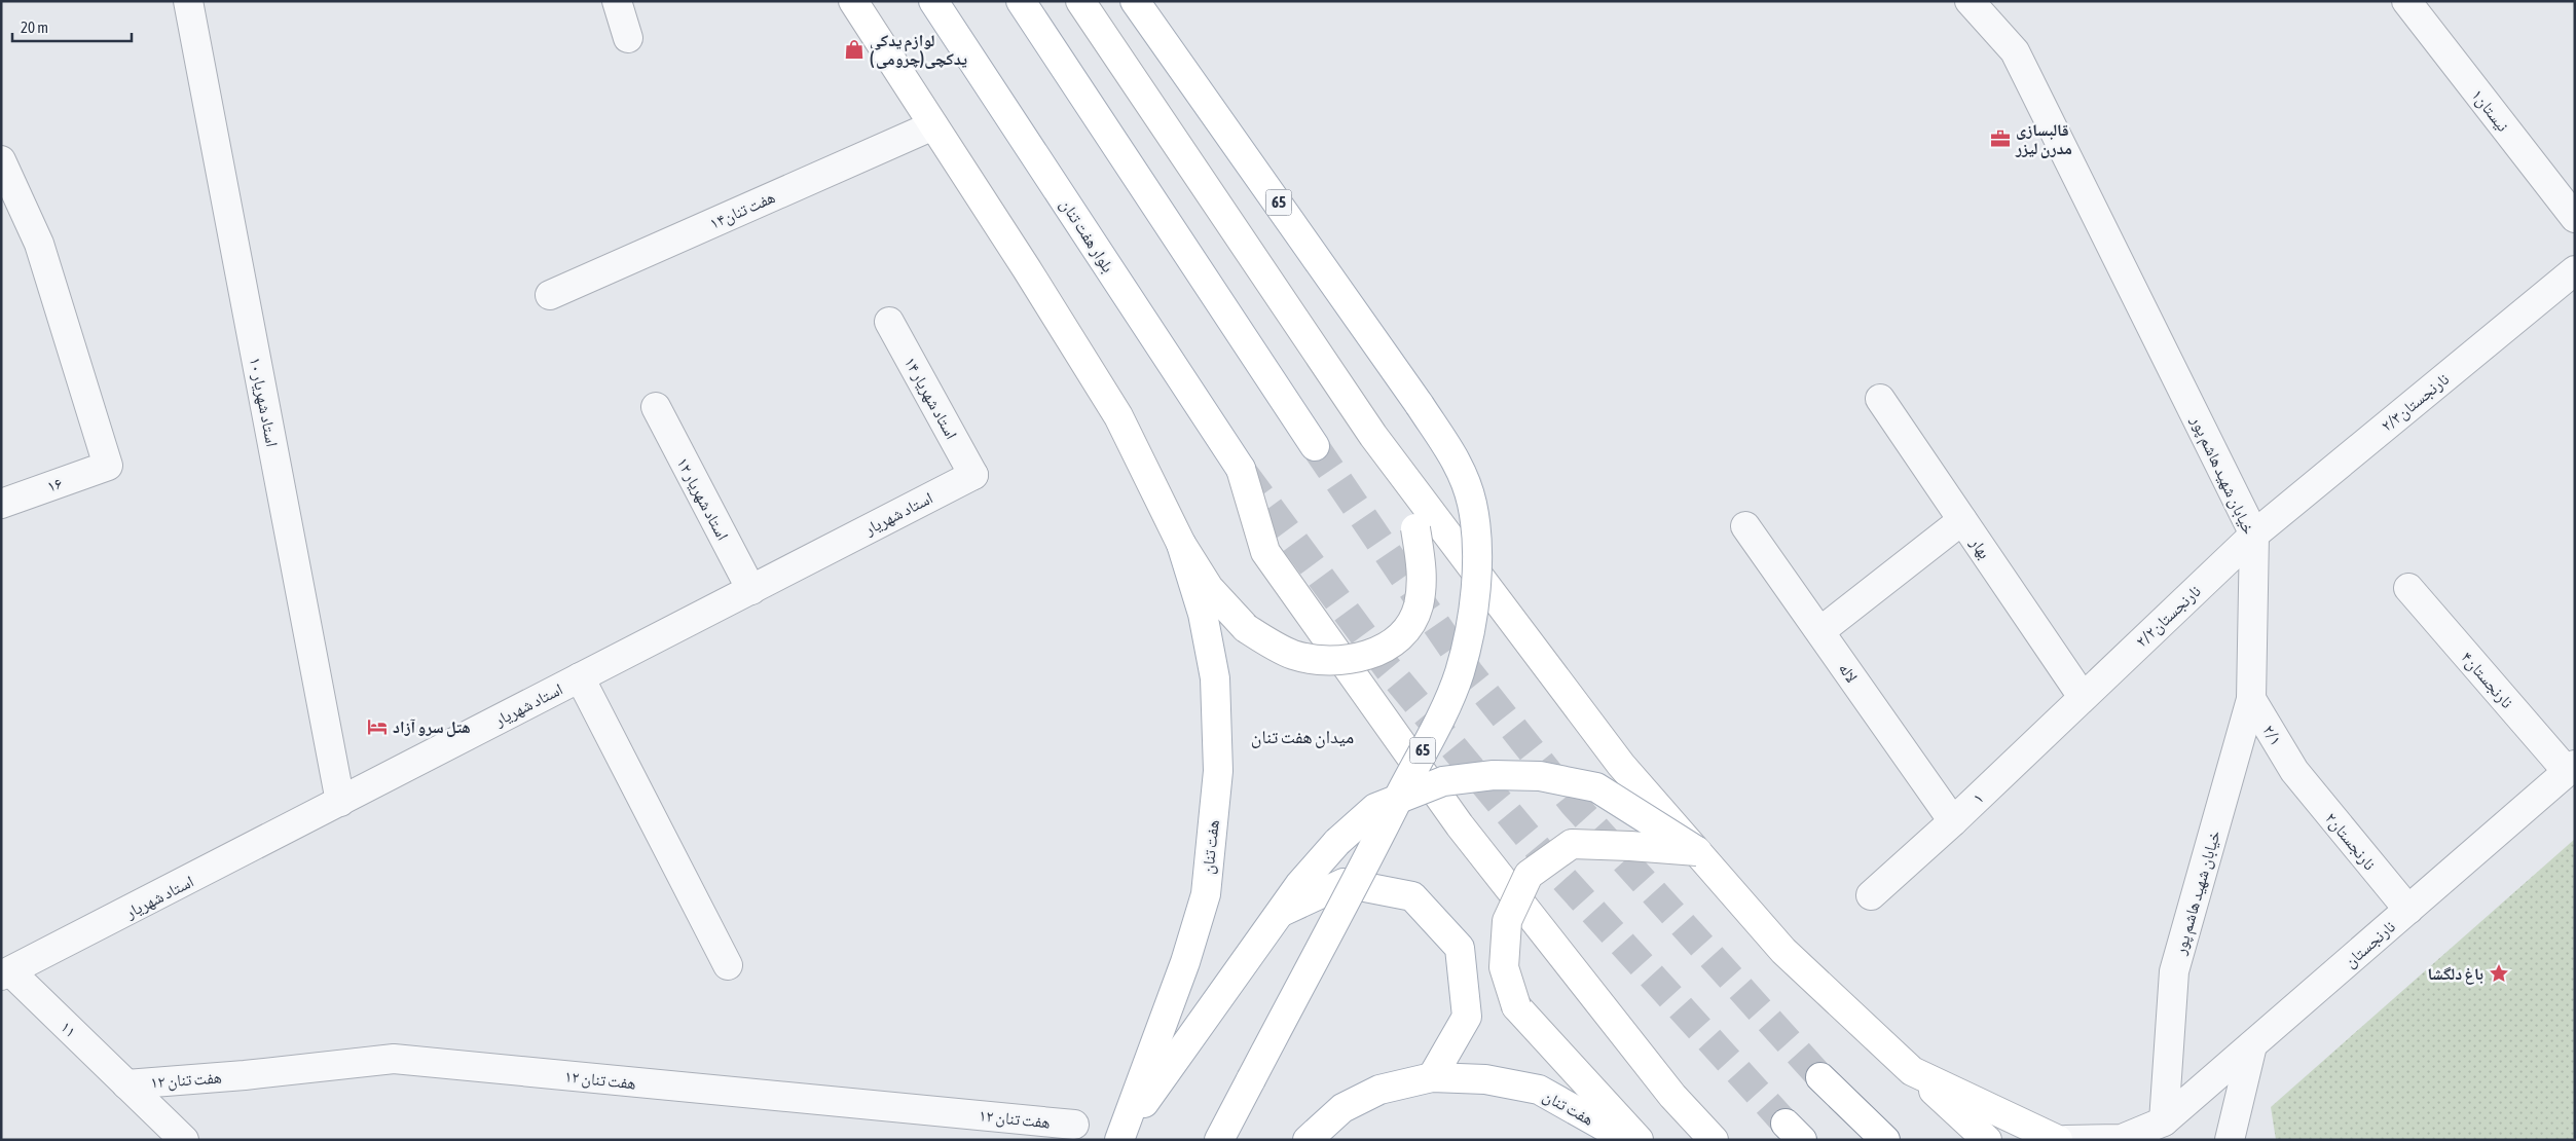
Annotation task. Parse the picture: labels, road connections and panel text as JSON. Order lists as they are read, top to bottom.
{
  "streets": {
    "main road": ["65", "بلوار هفت تنان", "هفت تنان"],
    "street": [
      "۱نیستان",
      "هفت تنان۱۴",
      "استاد شهریار ۱۴",
      "استاد شهریار ۱۰",
      "۲/۳نارنجستان",
      "خیابان شهید هاشم پور",
      "۱۶",
      "استاد شهریار ۱۲",
      "استاد شهریار",
      "بهار",
      "۲/۲نارنجستان",
      "لاله ‍",
      "۴نارنجستان",
      "۲/۱",
      "۱",
      "۲نارنجستان",
      "نارنجستان",
      "۱۱",
      "هفت تنان ۱۲"
    ]
  },
  "crossings": [
    ["استاد شهریار ۱۴", "استاد شهریار"],
    ["استاد شهریار ۱۰", "استاد شهریار"],
    ["۲/۳نارنجستان", "خیابان شهید هاشم پور"],
    ["۲/۳نارنجستان", "۲/۲نارنجستان"],
    ["خیابان شهید هاشم پور", "۲/۲نارنجستان"],
    ["خیابان شهید هاشم پور", "۲/۱"],
    ["خیابان شهید هاشم پور", "نارنجستان"],
    ["استاد شهریار ۱۲", "استاد شهریار"],
    ["استاد شهریار", "۱۱"],
    ["بهار", "۲/۲نارنجستان"],
    ["بهار", "۱"],
    ["۲/۲نارنجستان", "۱"],
    ["لاله ‍", "۱"],
    ["۴نارنجستان", "نارنجستان"],
    ["۲/۱", "۲نارنجستان"],
    ["۲نارنجستان", "نارنجستان"],
    ["۱۱", "هفت تنان ۱۲"]
  ],
  "districts": ["میدان هفت تنان"],
  "places": {
    "shop": ["لوازم یدکی یدکچی(چرومی )"],
    "office": ["قالبسازی مدرن لیزر"],
    "hotel": ["هتل سرو آزاد"],
    "place": ["باغ دلگشا"]
  },
  "scale_bar": "20 m"
}
